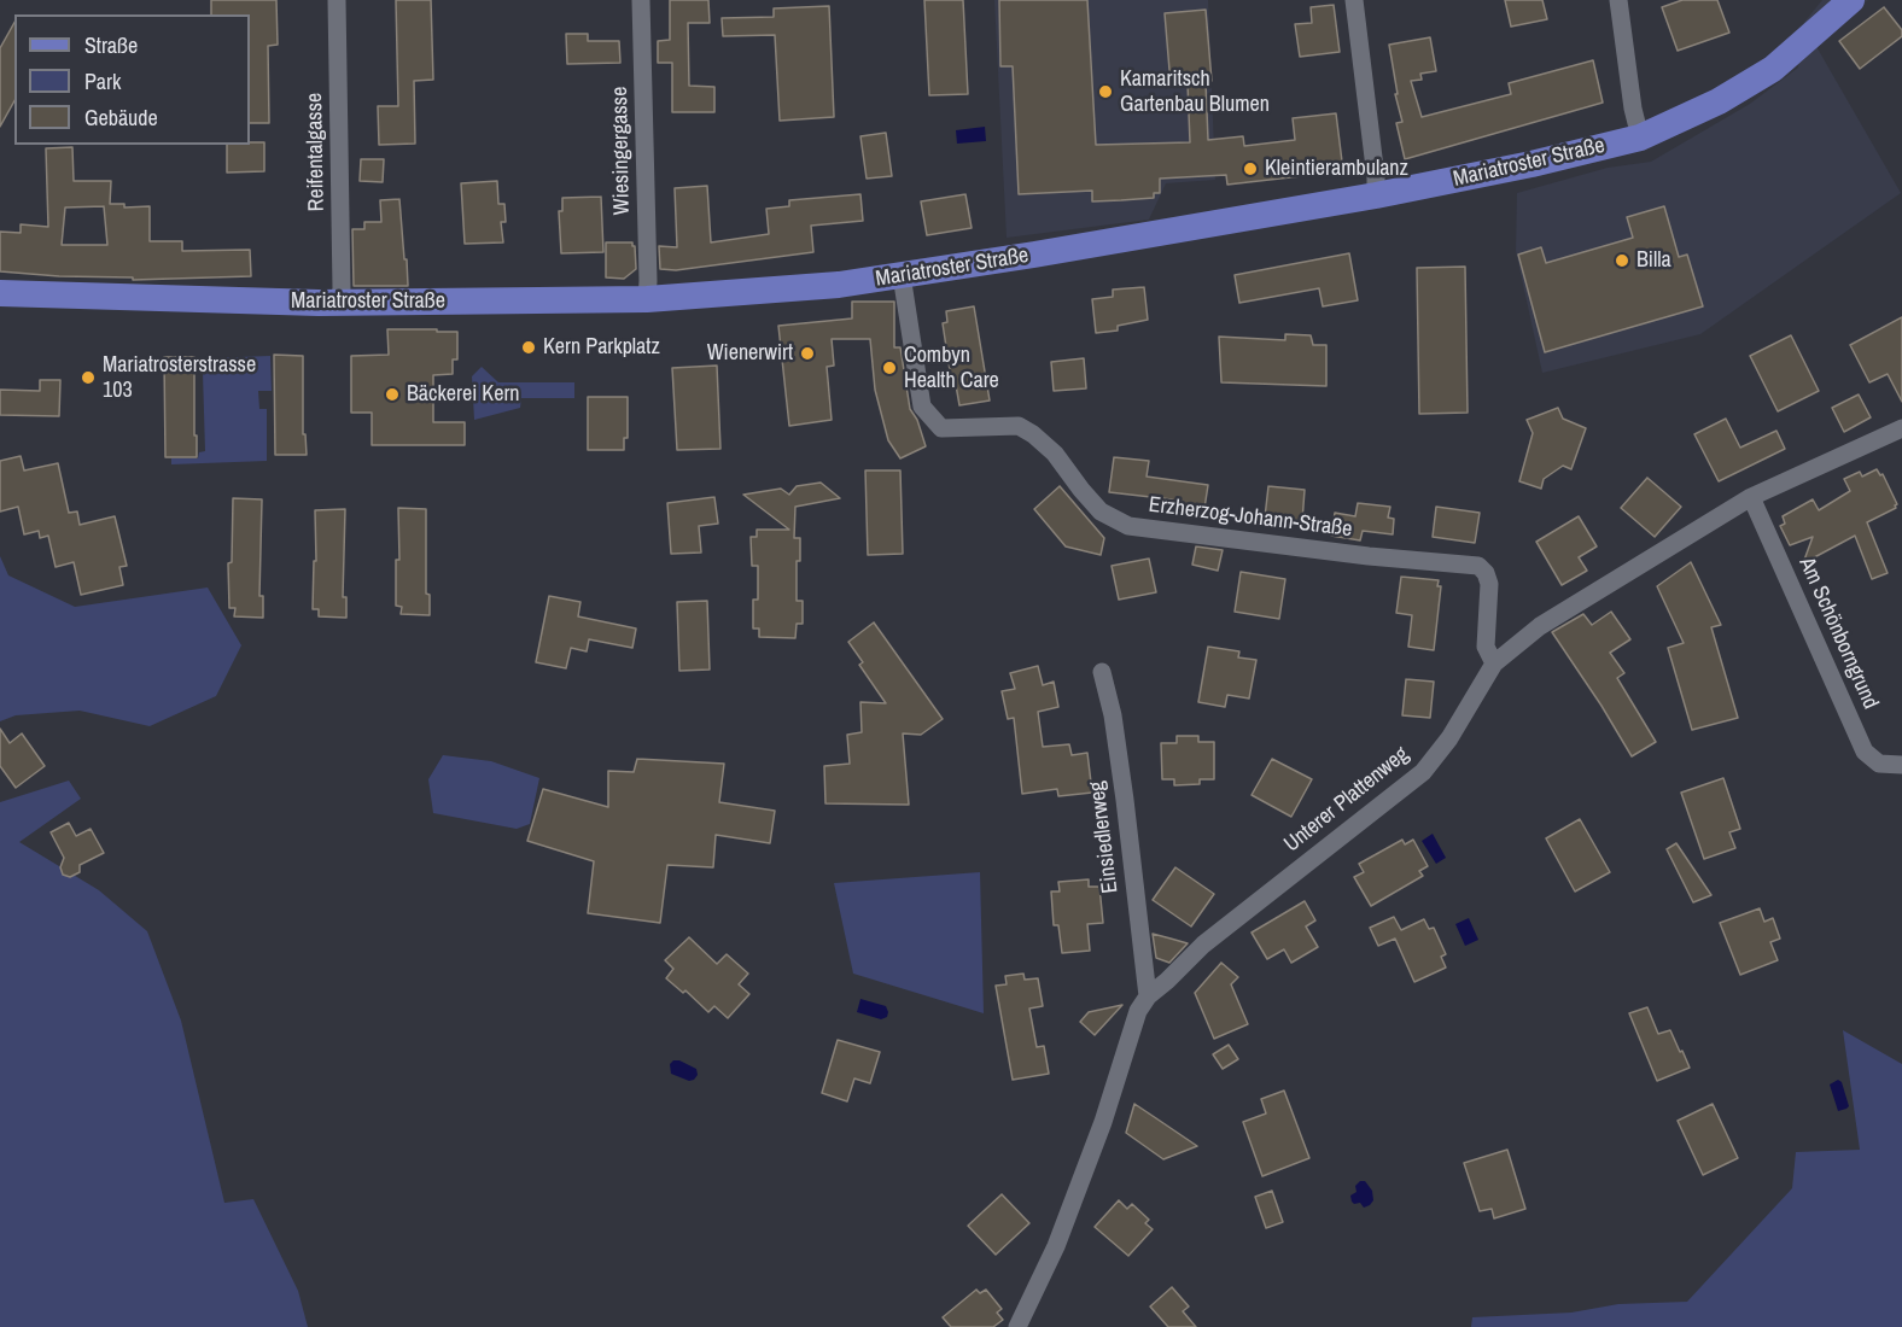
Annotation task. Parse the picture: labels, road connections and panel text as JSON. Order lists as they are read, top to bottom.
{
  "streets": {
    "main road": ["Mariatroster Straße"],
    "street": [
      "Wiesingergasse",
      "Reifentalgasse",
      "Erzherzog-Johann-Straße",
      "Am Schönborngrund",
      "Unterer Plattenweg",
      "Einsiedlerweg"
    ]
  },
  "crossings": [
    ["Wiesingergasse", "Mariatroster Straße"],
    ["Reifentalgasse", "Mariatroster Straße"],
    ["Mariatroster Straße", "Erzherzog-Johann-Straße"],
    ["Erzherzog-Johann-Straße", "Unterer Plattenweg"],
    ["Am Schönborngrund", "Unterer Plattenweg"],
    ["Unterer Plattenweg", "Einsiedlerweg"]
  ],
  "places": [
    "Kamaritsch Gartenbau Blumen",
    "Kleintierambulanz",
    "Billa",
    "Kern Parkplatz",
    "Wienerwirt",
    "Combyn Health Care",
    "Mariatrosterstrasse 103",
    "Bäckerei Kern"
  ],
  "legend": ["Straße", "Park", "Gebäude"]
}
